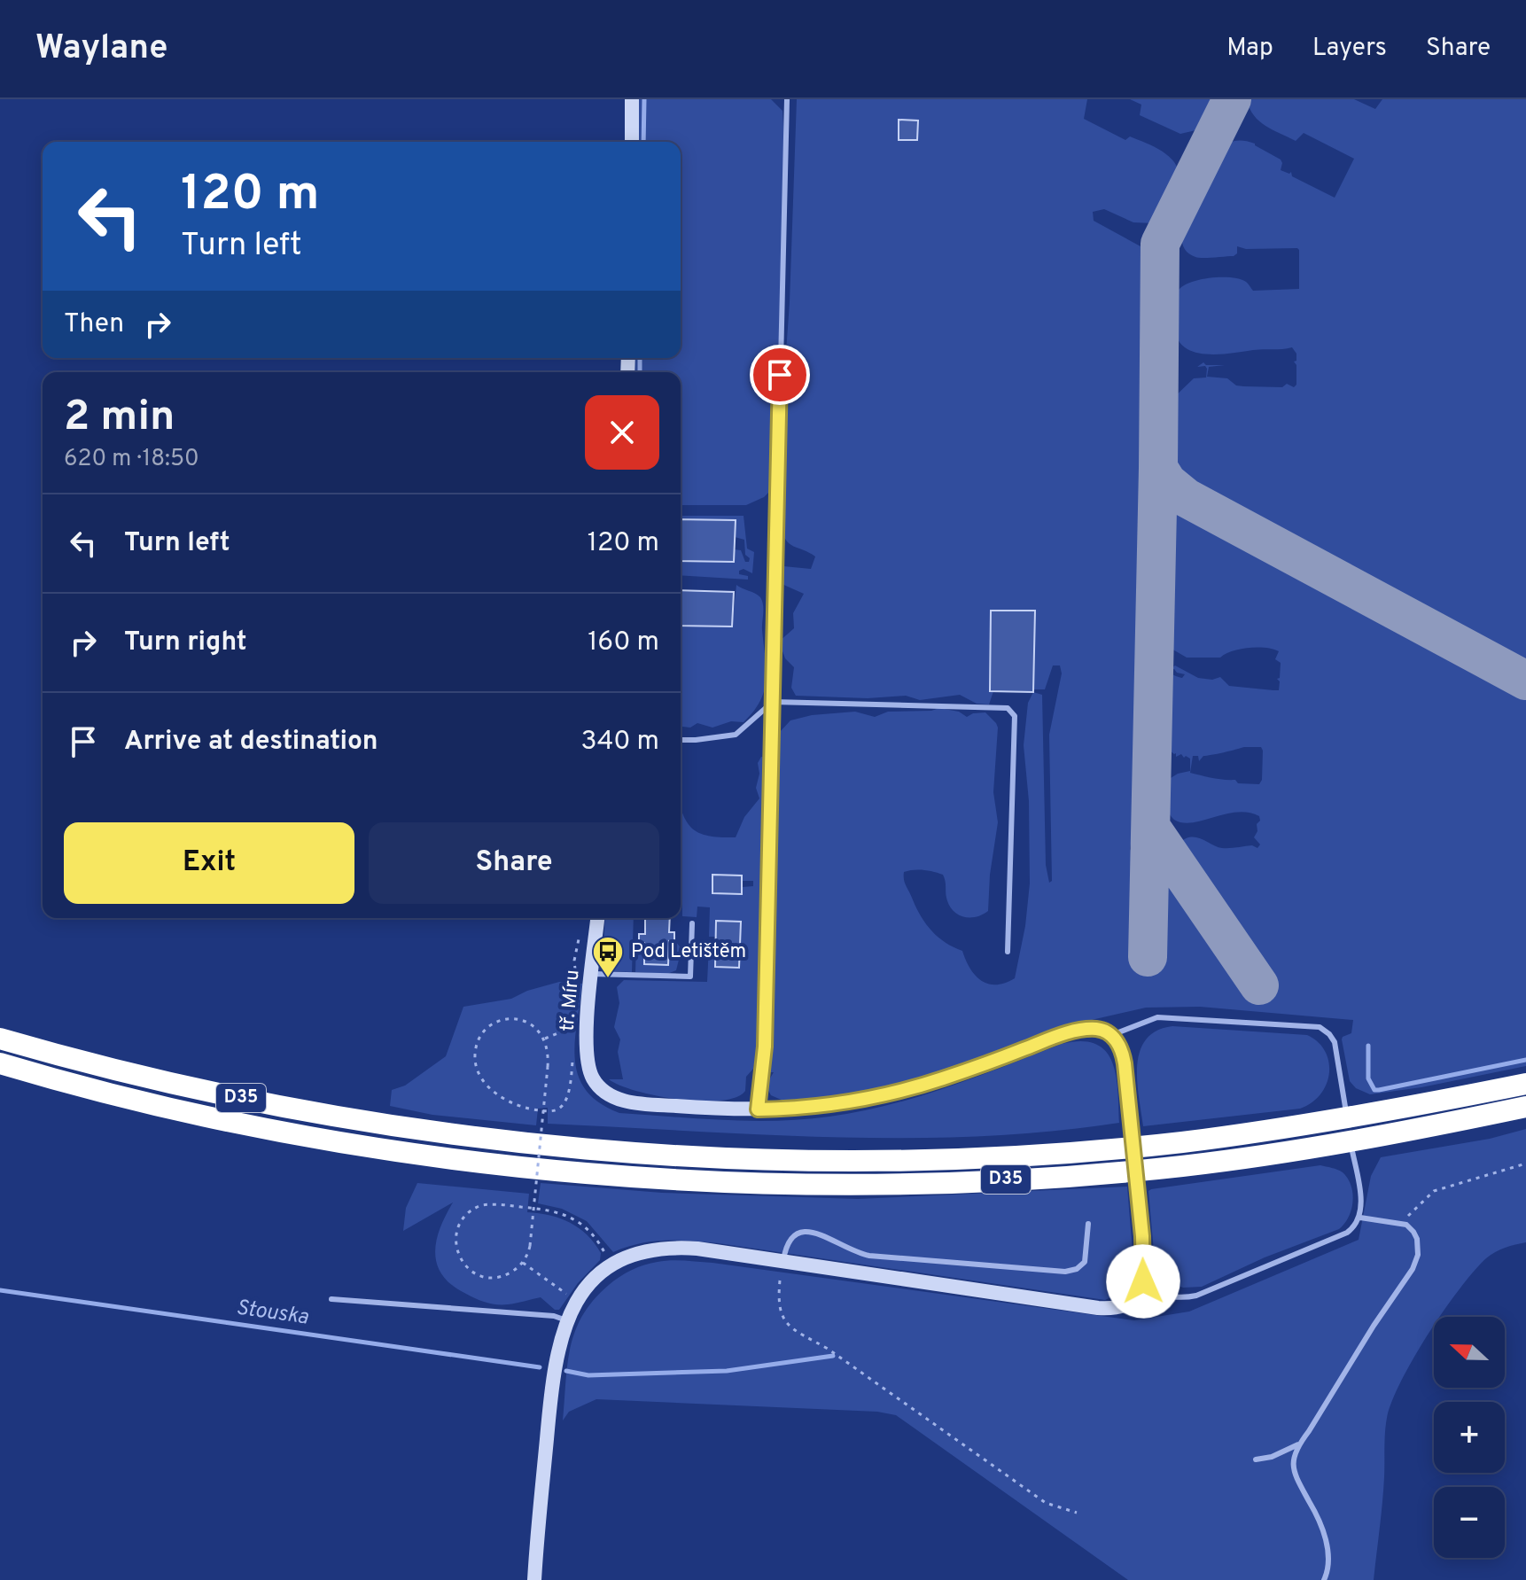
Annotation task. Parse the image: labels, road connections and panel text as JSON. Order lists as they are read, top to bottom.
{
  "streets": {
    "highway": ["D35"],
    "main road": ["tř. Míru"]
  },
  "water": ["Stouska"],
  "places": {
    "bus stop": ["Pod Letištěm"]
  },
  "north": "left",
  "page": {
    "header": "Waylane",
    "nav": ["Map", "Layers", "Share"],
    "turn": ["120 m", "Turn left"],
    "then": "Then",
    "heading": ["2 min", "620 m · 18:50"],
    "list": [
      {
        "name": "Turn left",
        "value": "120 m"
      },
      {
        "name": "Turn right",
        "value": "160 m"
      },
      {
        "name": "Arrive at destination",
        "value": "340 m"
      }
    ],
    "buttons": ["Exit", "Share"],
    "map_buttons": ["+", "−"]
  }
}
